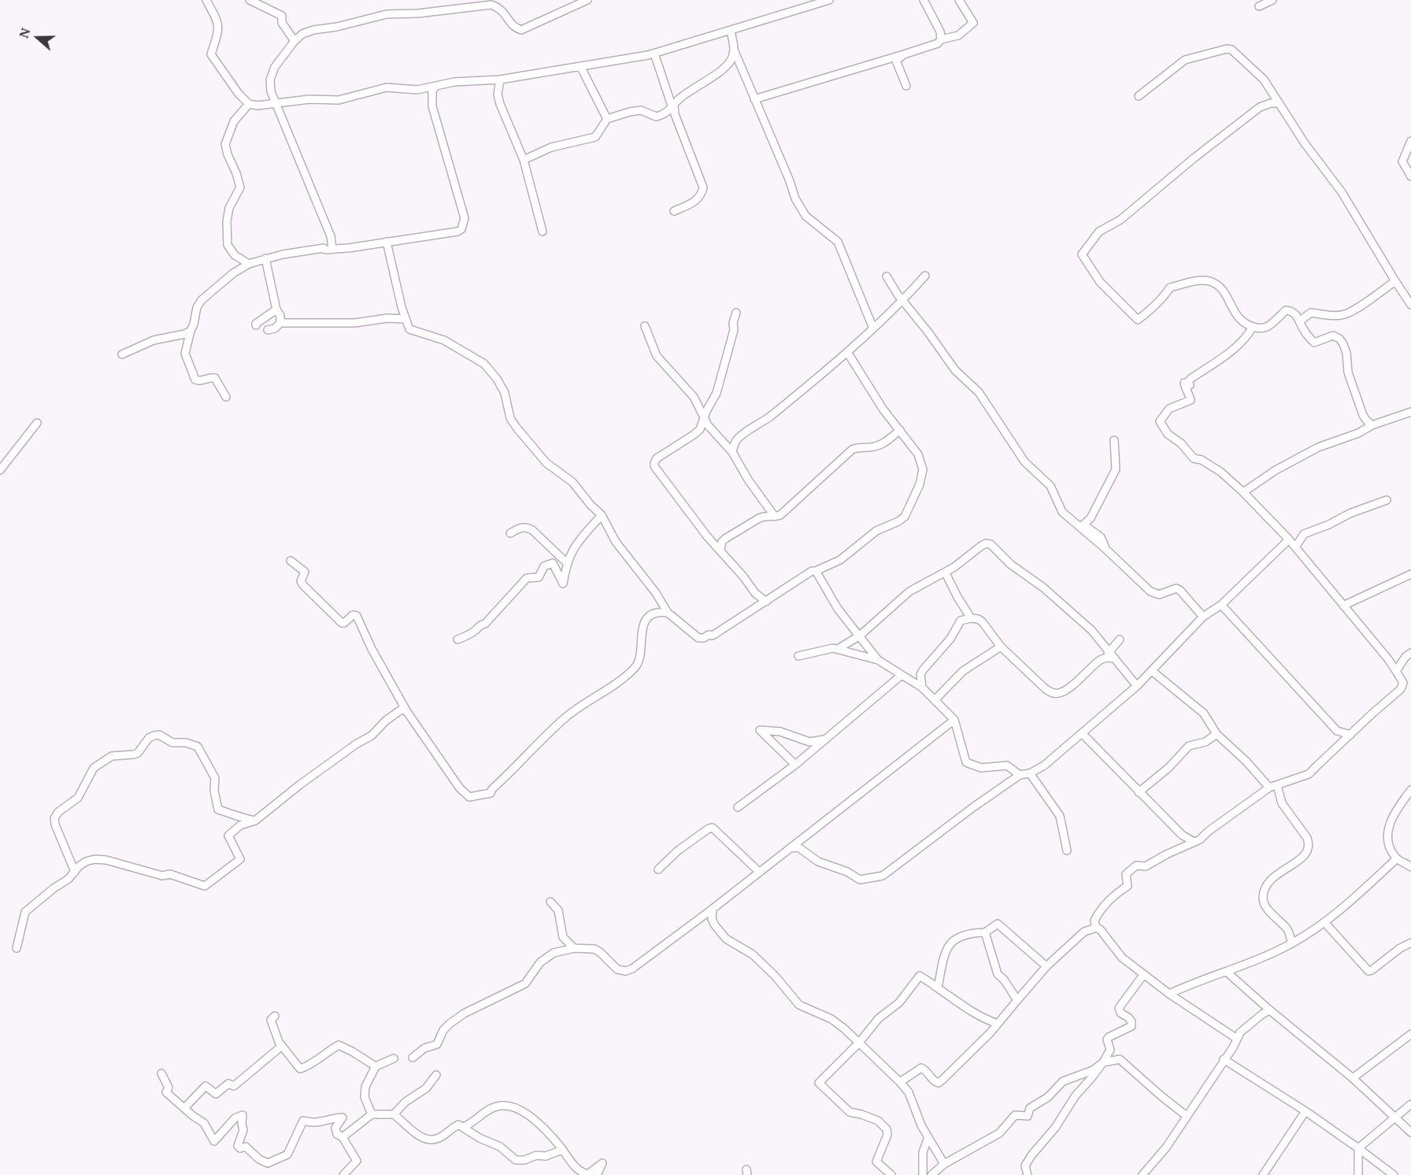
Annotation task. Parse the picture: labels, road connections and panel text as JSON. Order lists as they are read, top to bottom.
{
  "north": "left"
}
